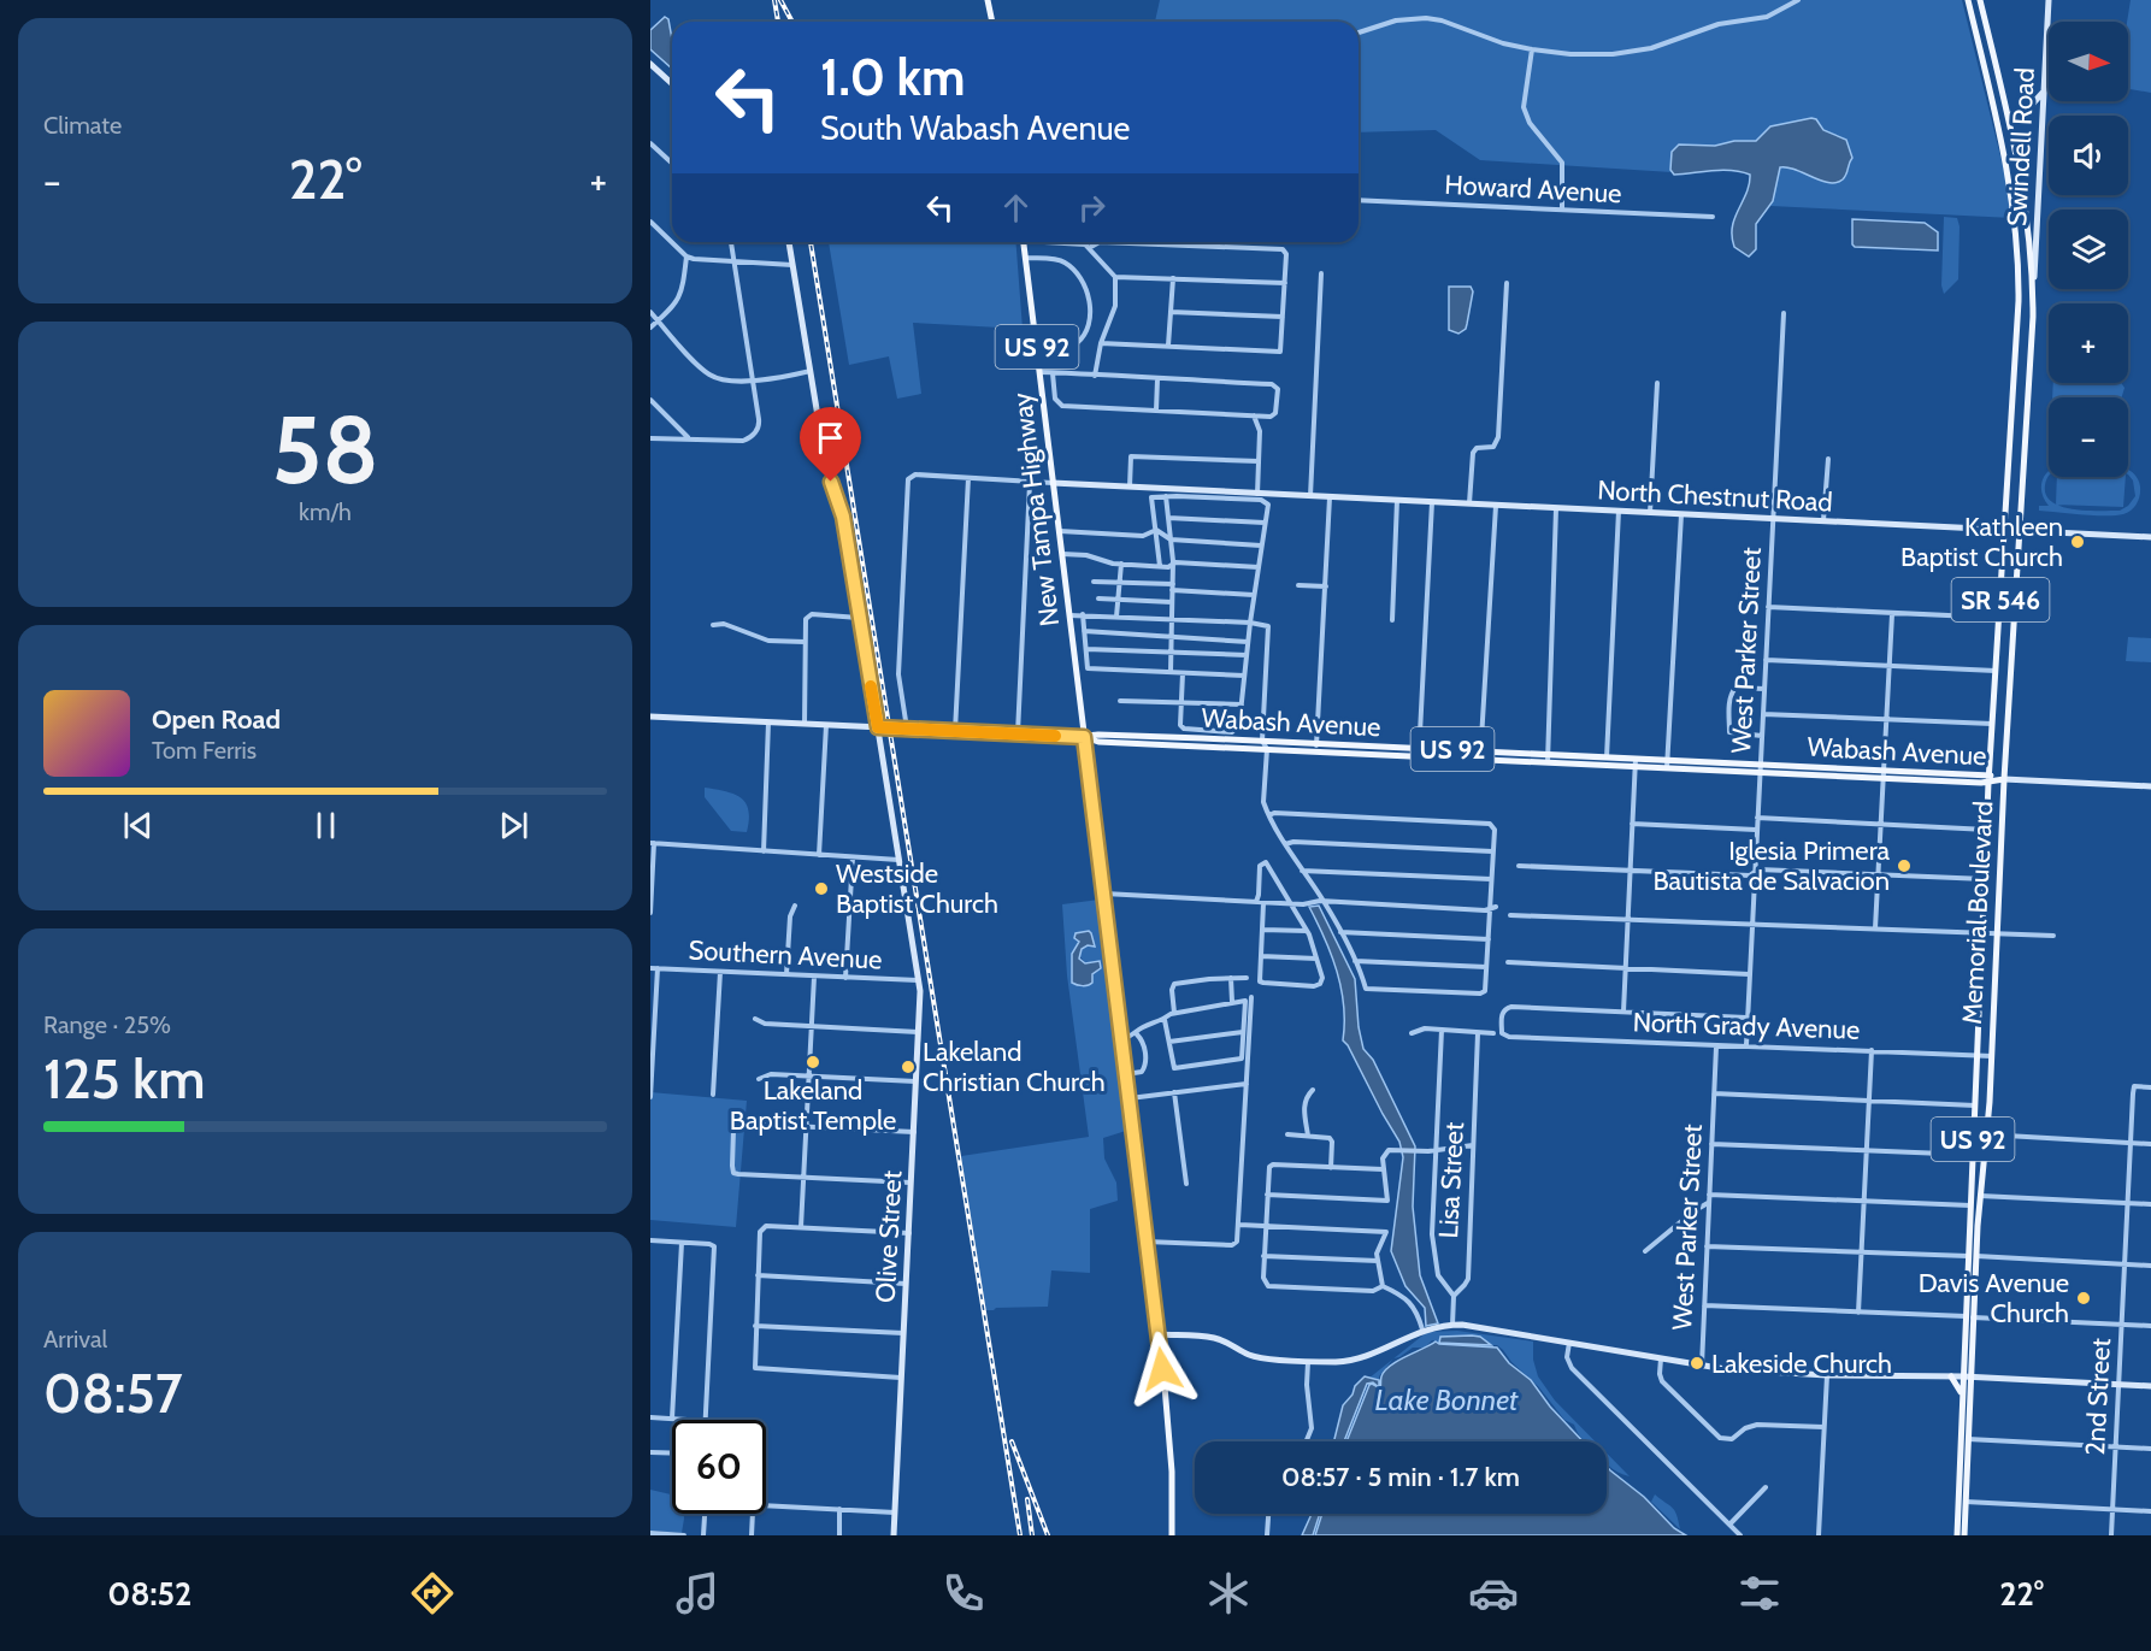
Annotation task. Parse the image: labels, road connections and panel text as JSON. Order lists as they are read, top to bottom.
{
  "streets": {
    "main road": [
      "US 92",
      "New Tampa Highway",
      "SR 546",
      "Wabash Avenue",
      "Memorial Boulevard"
    ],
    "street": [
      "Swindell Road",
      "Howard Avenue",
      "North Chestnut Road",
      "West Parker Street",
      "Southern Avenue",
      "North Grady Avenue",
      "Lisa Street",
      "Olive Street",
      "2nd Street"
    ]
  },
  "crossings": [
    ["Swindell Road", "SR 546"],
    ["Swindell Road", "Memorial Boulevard"],
    ["US 92", "Memorial Boulevard"],
    ["US 92", "North Grady Avenue"],
    ["North Chestnut Road", "New Tampa Highway"],
    ["North Chestnut Road", "West Parker Street"],
    ["North Chestnut Road", "Memorial Boulevard"],
    ["New Tampa Highway", "Wabash Avenue"],
    ["SR 546", "Memorial Boulevard"],
    ["West Parker Street", "Wabash Avenue"],
    ["West Parker Street", "North Grady Avenue"],
    ["Wabash Avenue", "Memorial Boulevard"],
    ["Memorial Boulevard", "North Grady Avenue"],
    ["Southern Avenue", "Olive Street"]
  ],
  "water": ["Lake Bonnet"],
  "places": [
    "Kathleen Baptist Church",
    "Iglesia Primera Bautista de Salvacion",
    "Westside Baptist Church",
    "Lakeland Baptist Temple",
    "Lakeland Christian Church",
    "Davis Avenue Church",
    "Lakeside Church"
  ],
  "north": "right",
  "page": {
    "tile": [
      "Climate",
      ["58", "km/h"],
      ["Range · 25%", "125 km"],
      ["Arrival", "08:57"]
    ],
    "map_buttons": ["+", "−"],
    "turn": ["1.0 km", "South Wabash Avenue"],
    "heat": ["−", "22°", "+"],
    "song": ["Open Road", "Tom Ferris"],
    "limit": "60",
    "trip": "08:57 · 5 min · 1.7 km",
    "tabs": ["08:52", "22°"]
  }
}
